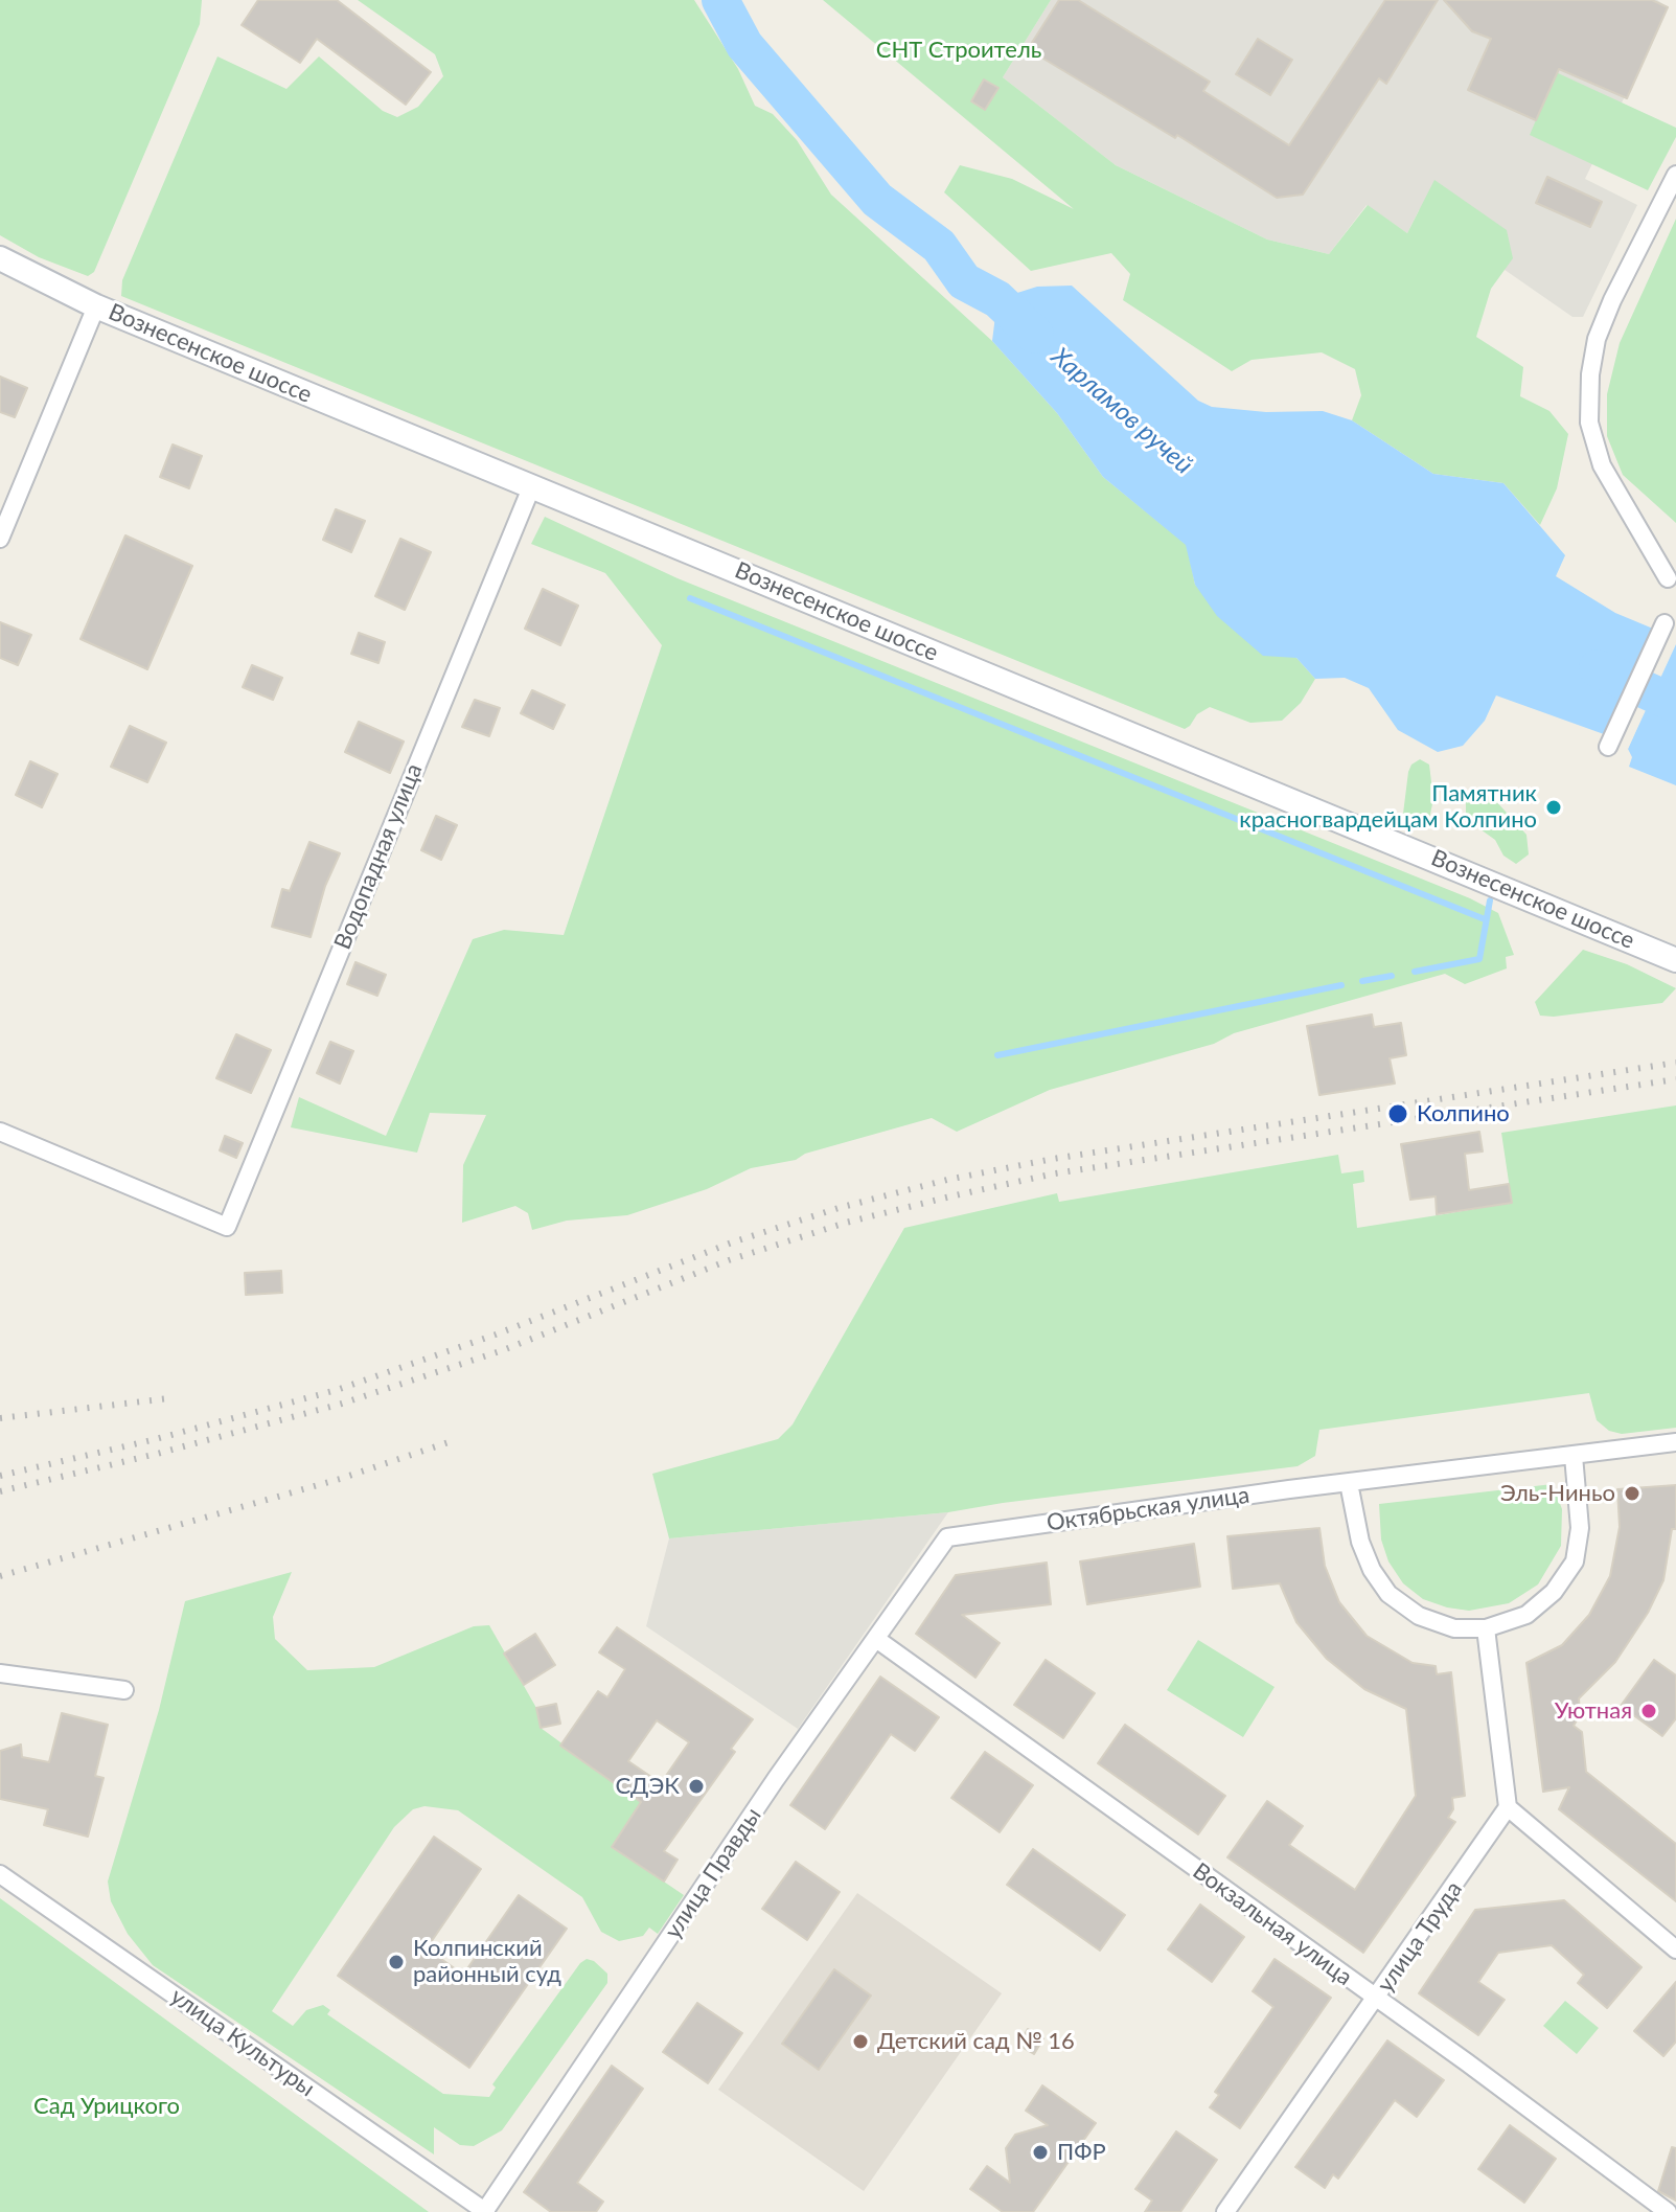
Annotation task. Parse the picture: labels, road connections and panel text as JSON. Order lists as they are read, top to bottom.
{
  "streets": {
    "street": [
      "Вознесенское шоссе",
      "Водопадная улица",
      "Октябрьская улица",
      "улица Правды",
      "Вокзальная улица",
      "улица Труда",
      "улица Культуры"
    ]
  },
  "crossings": [
    ["Вознесенское шоссе", "Водопадная улица"],
    ["Октябрьская улица", "улица Правды"],
    ["улица Правды", "Вокзальная улица"],
    ["улица Правды", "улица Культуры"],
    ["Вокзальная улица", "улица Труда"]
  ],
  "water": ["Харламов ручей"],
  "parks": ["СНТ Строитель", "Сад Урицкого"],
  "places": [
    "Памятник красногвардейцам Колпино",
    "Колпино",
    "Эль-Ниньо",
    "Уютная",
    "СДЭК",
    "Колпинский районный суд",
    "Детский сад № 16",
    "ПФР"
  ]
}
